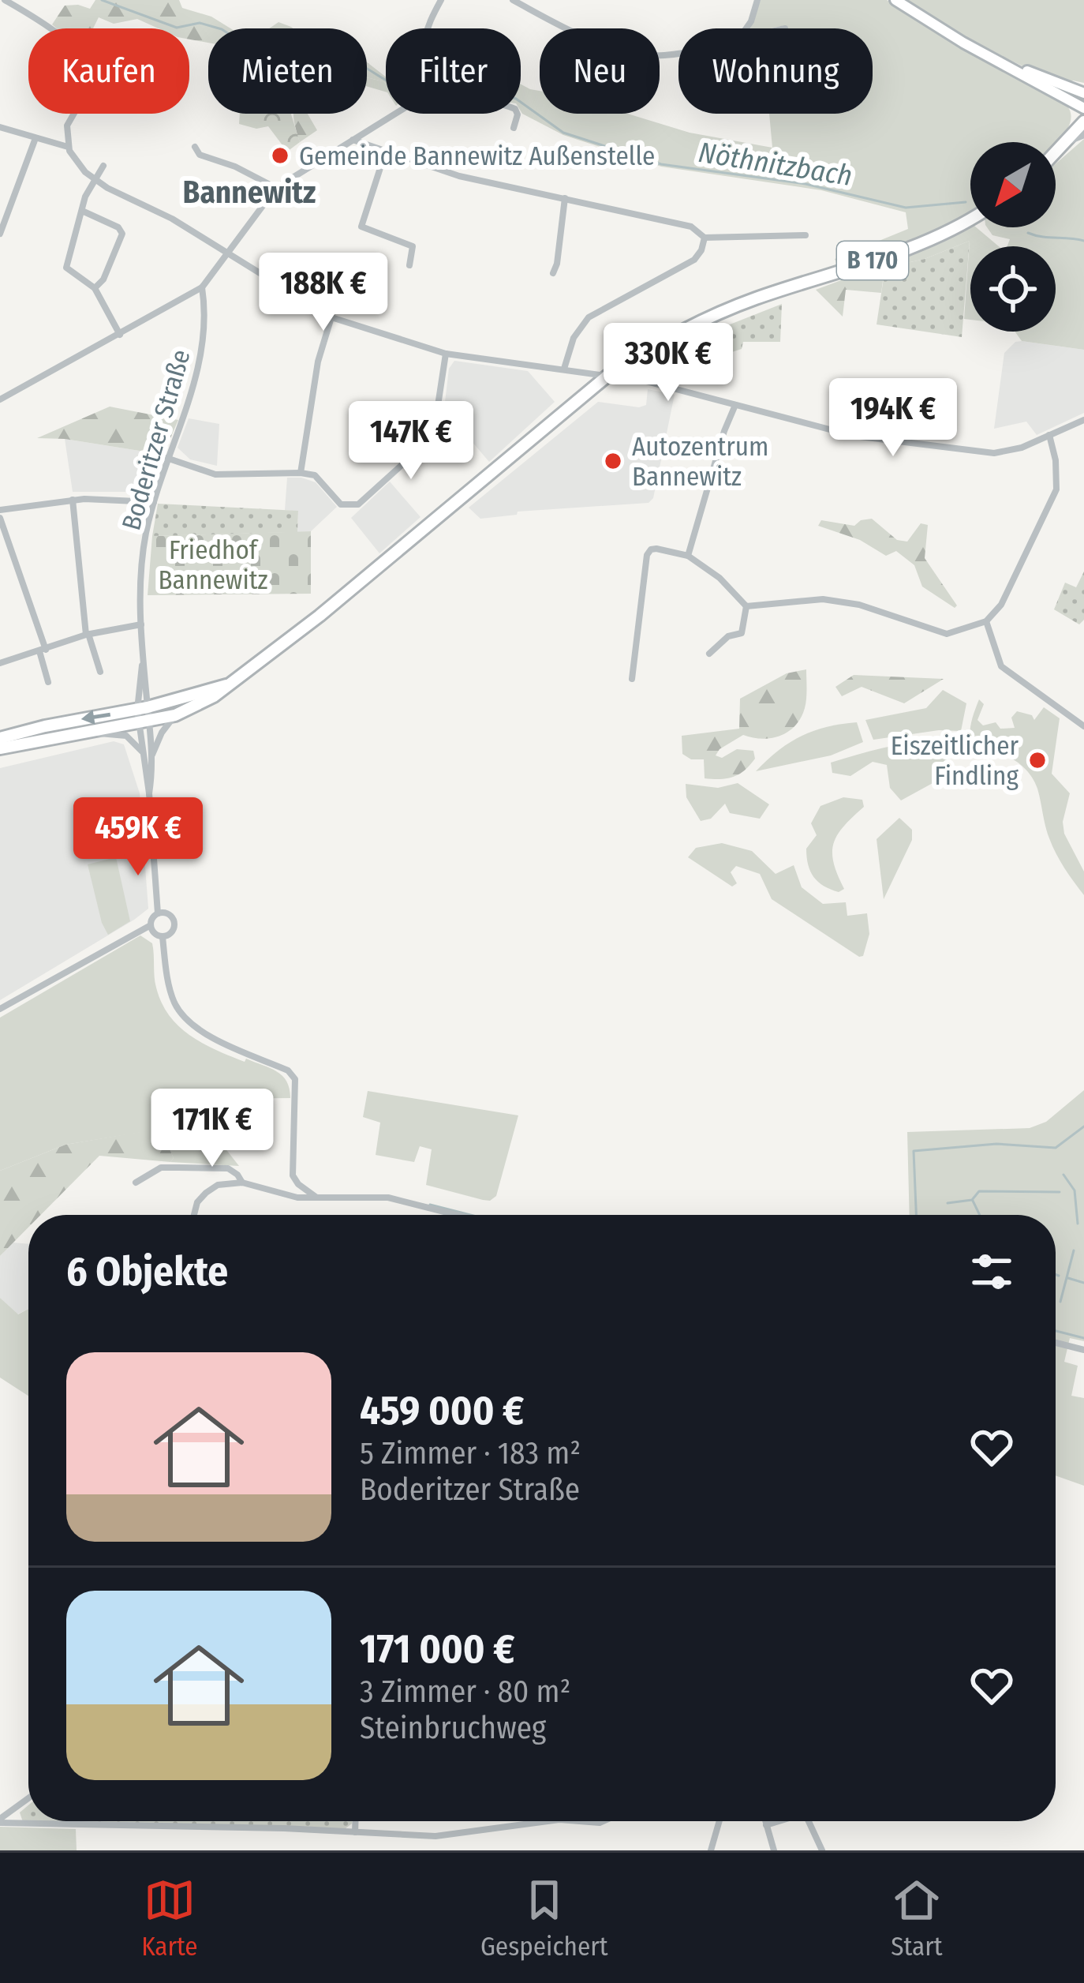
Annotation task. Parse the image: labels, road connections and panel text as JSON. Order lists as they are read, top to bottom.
{
  "streets": {
    "main road": ["B 170"],
    "street": ["Boderitzer Straße"]
  },
  "crossings": [
    ["B 170", "Boderitzer Straße"]
  ],
  "districts": ["Bannewitz"],
  "water": ["Nöthnitzbach"],
  "parks": ["Friedhof Bannewitz"],
  "places": ["Gemeinde Bannewitz Außenstelle", "Autozentrum Bannewitz", "Eiszeitlicher Findling"],
  "north": "bottom left",
  "page": {
    "chip": [
      "Kaufen",
      "Mieten",
      "Filter",
      "Neu",
      "Wohnung"
    ],
    "price": [
      "188K €",
      "330K €",
      "194K €",
      "147K €",
      "459K €",
      "171K €"
    ],
    "heading": "6 Objekte",
    "list": [
      {
        "name": "459 000 €",
        "note": "5 Zimmer · 183 m² · Boderitzer Straße"
      },
      {
        "name": "171 000 €",
        "note": "3 Zimmer · 80 m² · Steinbruchweg"
      }
    ],
    "tabs": ["Karte", "Gespeichert", "Start"]
  }
}
